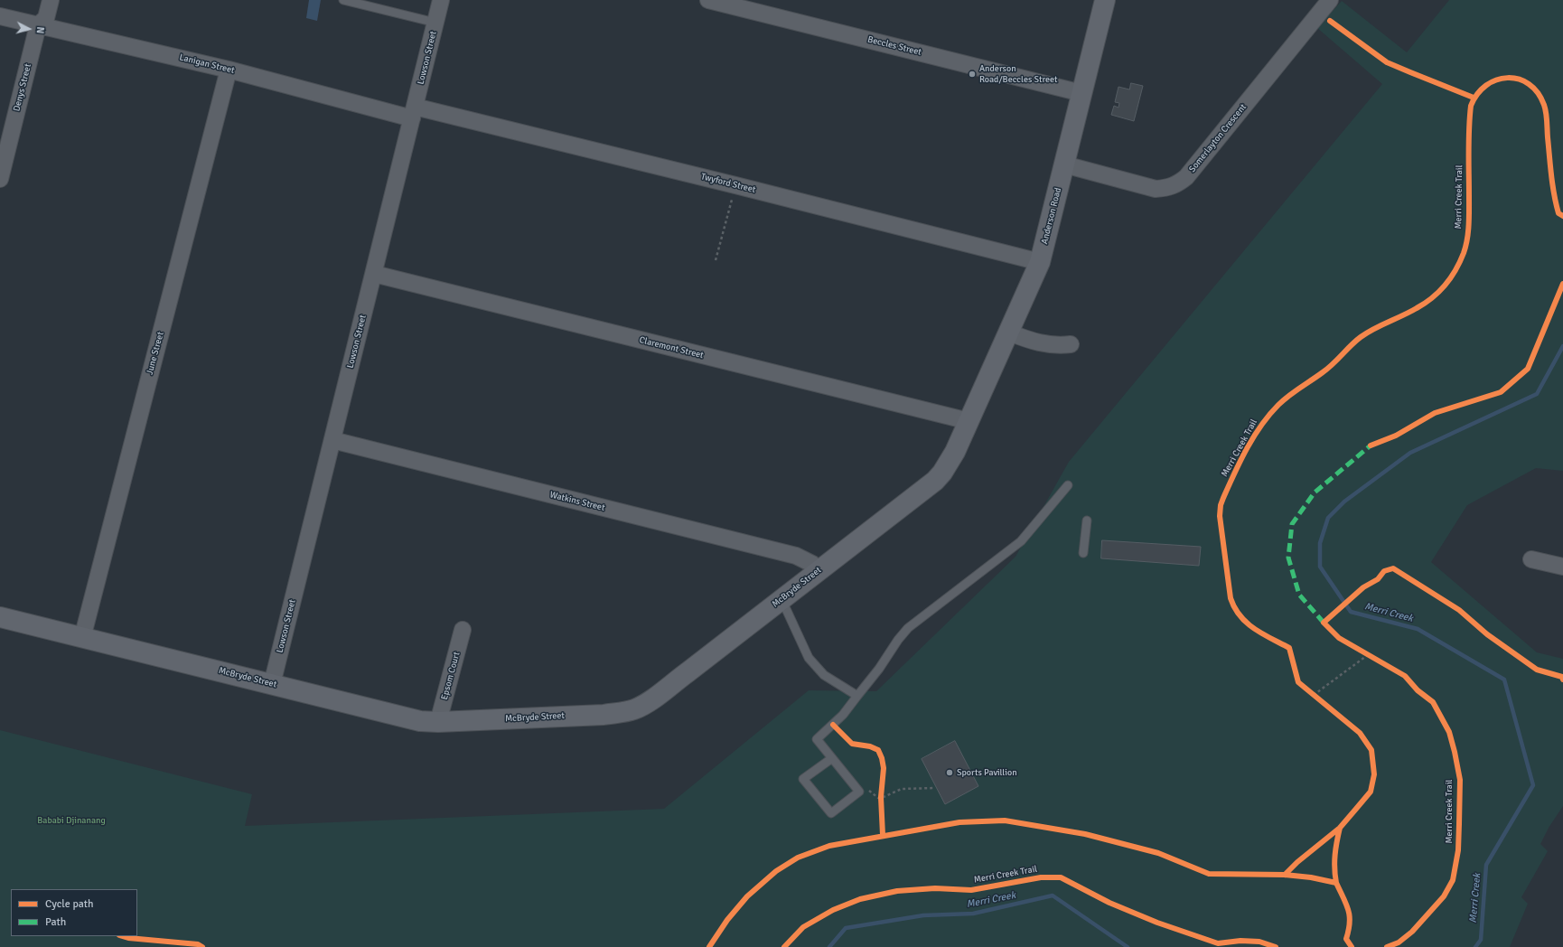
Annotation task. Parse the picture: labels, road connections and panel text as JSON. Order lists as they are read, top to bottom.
{
  "streets": {
    "street": [
      "Beccles Street",
      "Lowson Street",
      "Lanigan Street",
      "Denys Street",
      "Somerlayton Crescent",
      "Twyford Street",
      "Anderson Road",
      "Claremont Street",
      "June Street",
      "Watkins Street",
      "McBryde Street",
      "Epsom Court"
    ],
    "cycle path": ["Merri Creek Trail"]
  },
  "crossings": [
    ["Beccles Street", "Anderson Road"],
    ["Lowson Street", "Lanigan Street"],
    ["Lowson Street", "Twyford Street"],
    ["Lowson Street", "Claremont Street"],
    ["Lowson Street", "Watkins Street"],
    ["Lowson Street", "McBryde Street"],
    ["Lanigan Street", "Denys Street"],
    ["Lanigan Street", "Twyford Street"],
    ["Lanigan Street", "June Street"],
    ["Somerlayton Crescent", "Anderson Road"],
    ["Twyford Street", "Anderson Road"],
    ["Anderson Road", "Claremont Street"],
    ["Anderson Road", "McBryde Street"],
    ["Claremont Street", "McBryde Street"],
    ["June Street", "McBryde Street"],
    ["Watkins Street", "McBryde Street"],
    ["McBryde Street", "Epsom Court"]
  ],
  "water": ["Merri Creek"],
  "parks": ["Bababi Djinanang"],
  "places": ["Anderson Road/Beccles Street", "Sports Pavillion"],
  "legend": ["Cycle path", "Path"],
  "north": "right"
}
